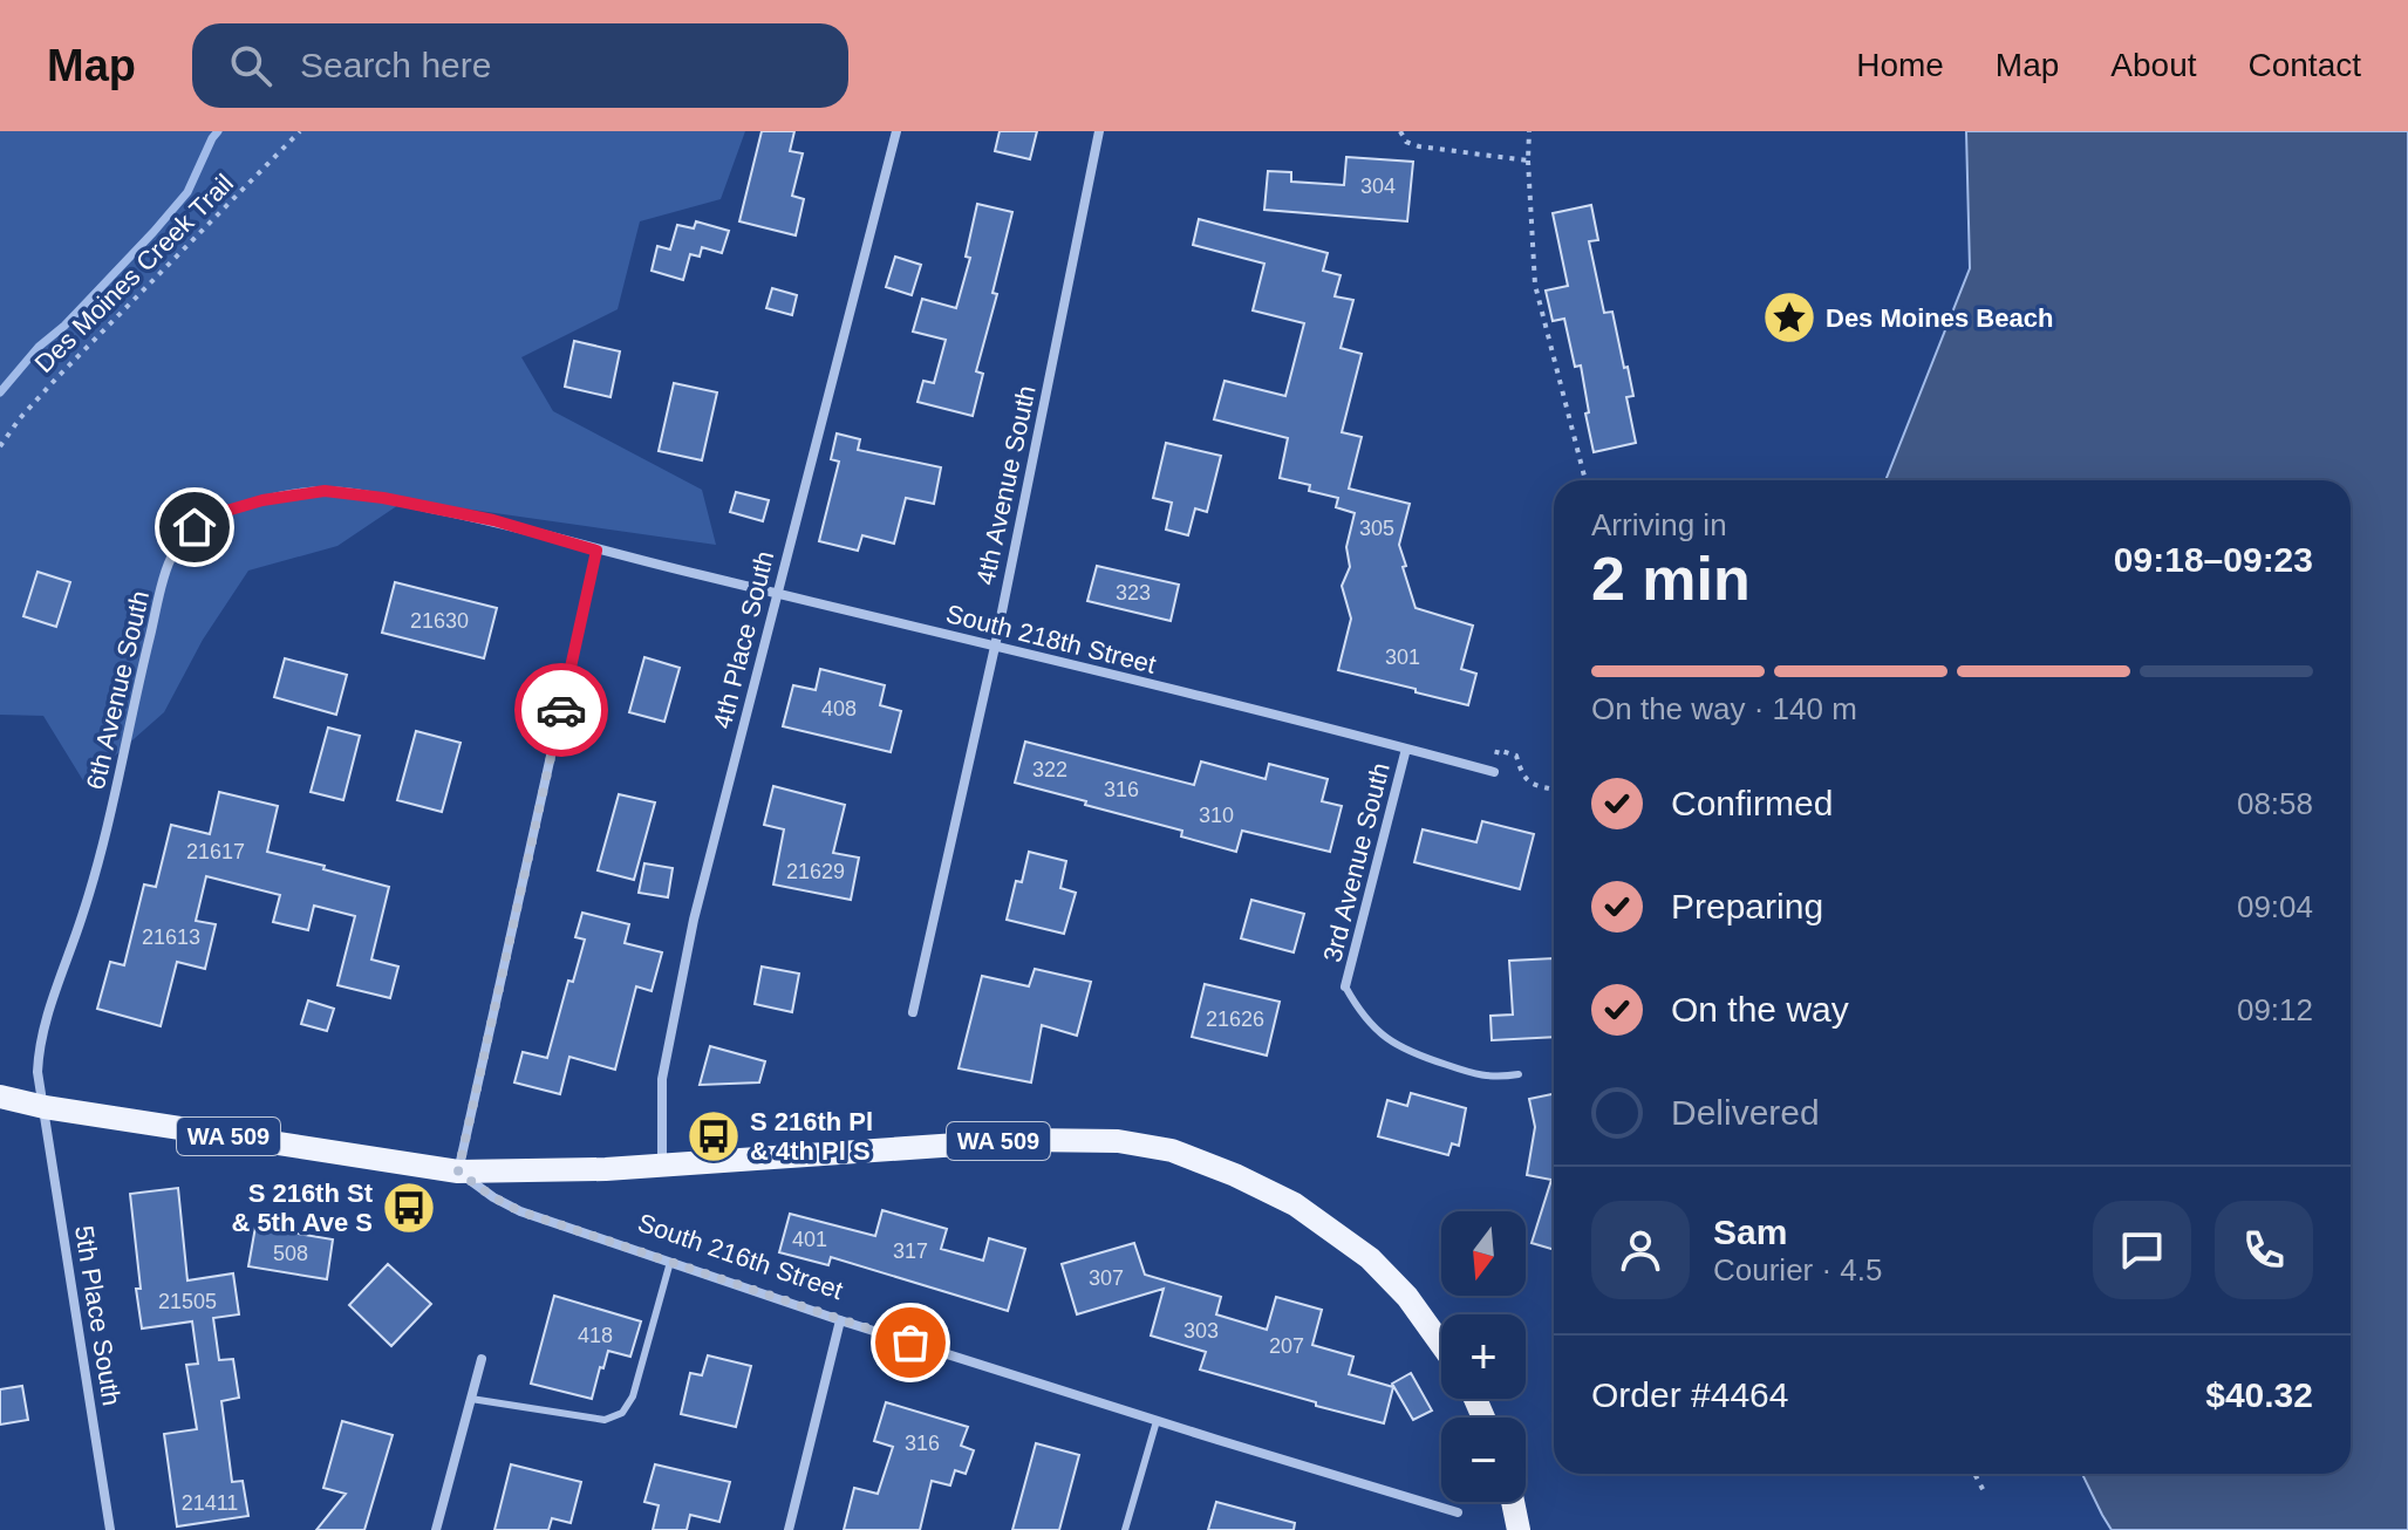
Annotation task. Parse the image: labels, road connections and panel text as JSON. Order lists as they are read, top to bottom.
{
  "streets": {
    "main road": ["WA 509", "South 216th Street"],
    "street": [
      "4th Avenue South",
      "South 218th Street",
      "4th Place South",
      "6th Avenue South",
      "3rd Avenue South",
      "5th Place South"
    ],
    "path": ["Des Moines Creek Trail"]
  },
  "crossings": [
    ["4th Avenue South", "South 218th Street"],
    ["South 218th Street", "4th Place South"],
    ["South 218th Street", "6th Avenue South"],
    ["South 218th Street", "3rd Avenue South"],
    ["4th Place South", "WA 509"],
    ["6th Avenue South", "South 216th Street"],
    ["6th Avenue South", "5th Place South"],
    ["WA 509", "South 216th Street"],
    ["South 216th Street", "5th Place South"]
  ],
  "places": {
    "place": ["Des Moines Beach"],
    "bus stop": ["S 216th Pl & 4th Pl S", "S 216th St & 5th Ave S"]
  },
  "house_numbers": [
    "304",
    "305",
    "323",
    "21630",
    "301",
    "408",
    "322",
    "316",
    "310",
    "21617",
    "21629",
    "21613",
    "21626",
    "401",
    "317",
    "508",
    "307",
    "21505",
    "303",
    "418",
    "207",
    "316",
    "21411"
  ],
  "north": "bottom",
  "page": {
    "header": "Map",
    "search": "Search here",
    "nav": [
      "Home",
      "Map",
      "About",
      "Contact"
    ],
    "heading": ["2 min", "Arriving in", "09:18–09:23"],
    "panel": [
      "Sam",
      "Courier · 4.5",
      "Order #4464",
      "$40.32"
    ],
    "bar": "On the way · 140 m",
    "list": [
      ["Confirmed", "08:58"],
      ["Preparing", "09:04"],
      ["On the way", "09:12"],
      "Delivered"
    ],
    "map_buttons": ["+", "−"]
  }
}
